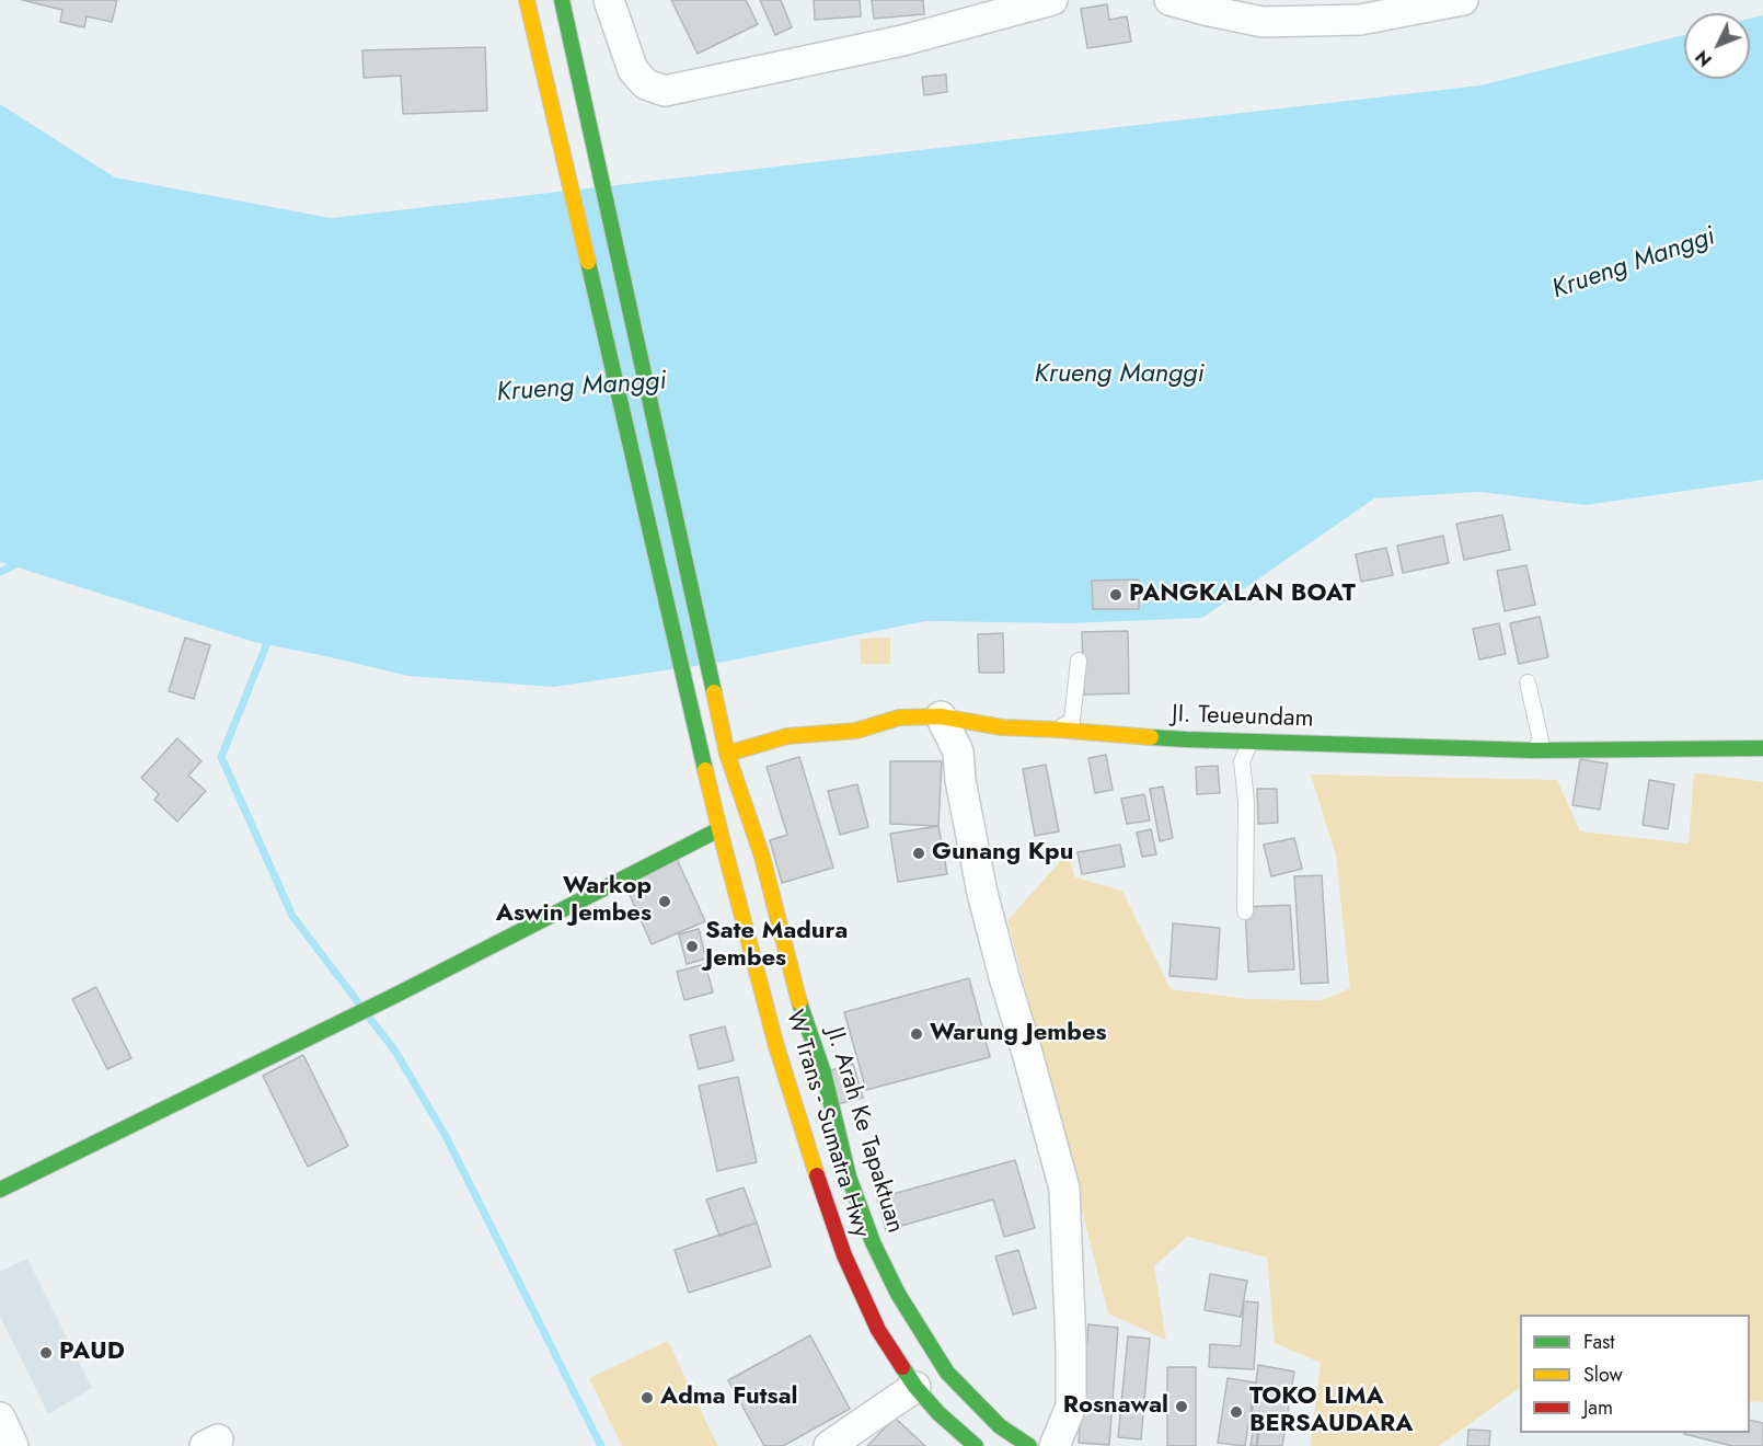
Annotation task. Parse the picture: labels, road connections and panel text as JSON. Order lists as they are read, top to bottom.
{
  "streets": {
    "main road": ["JI. Teueundam", "W Trans - Sumatra Hwy", "JI. Arah Ke Tapaktuan"]
  },
  "crossings": [
    ["JI. Teueundam", "JI. Arah Ke Tapaktuan"]
  ],
  "water": ["Krueng Manggi"],
  "places": [
    "PANGKALAN BOAT",
    "Gunang Kpu",
    "Warkop Aswin Jembes",
    "Sate Madura Jembes",
    "Warung Jembes",
    "PAUD",
    "Adma Futsal",
    "Rosnawal",
    "TOKO LIMA BERSAUDARA"
  ],
  "legend": ["Fast", "Slow", "Jam"],
  "north": "bottom left"
}
